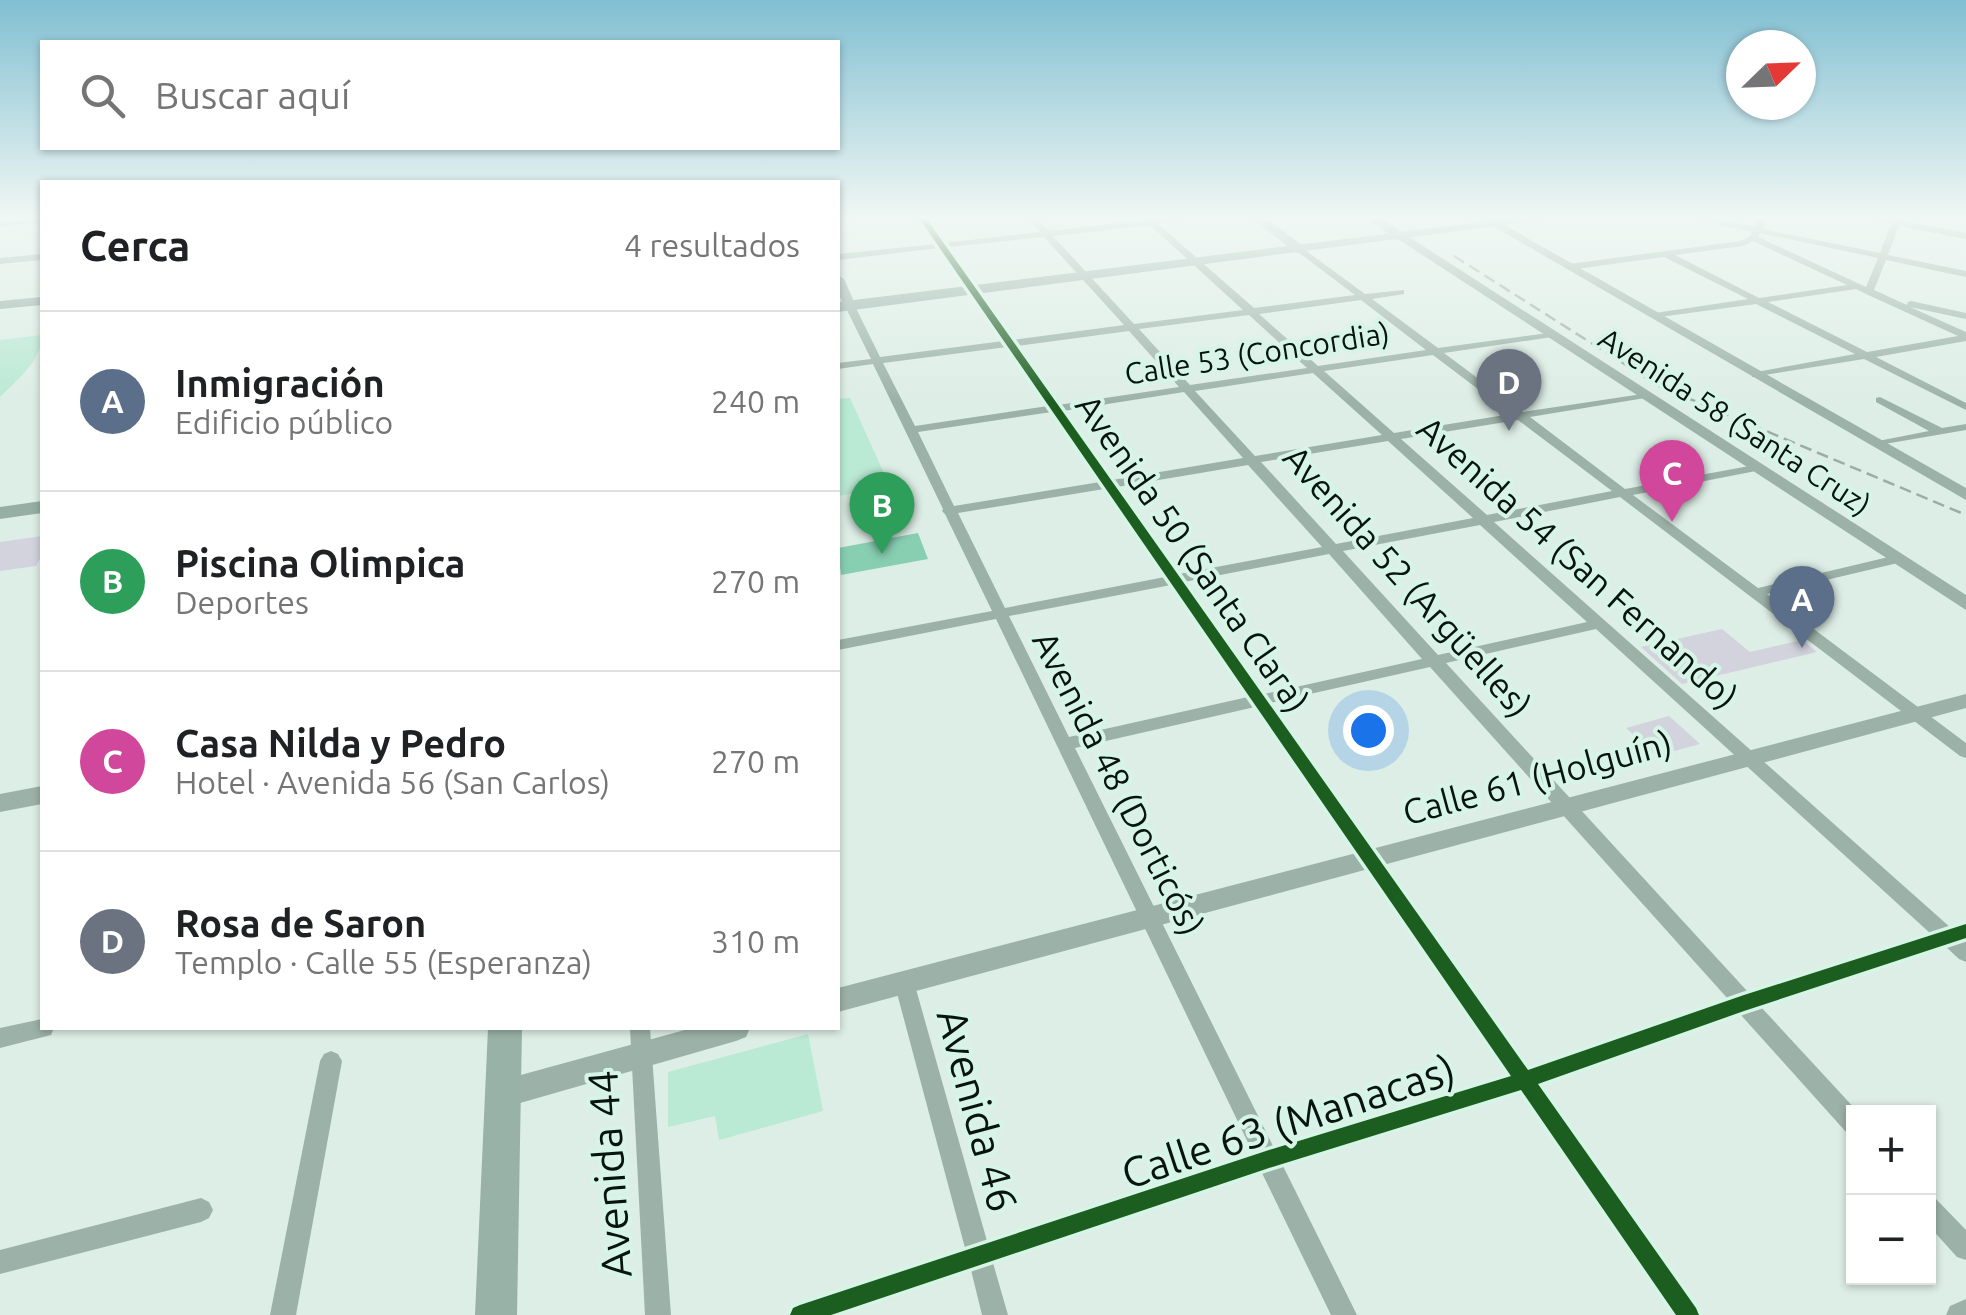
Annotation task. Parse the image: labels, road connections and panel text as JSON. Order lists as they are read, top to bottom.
{
  "streets": {
    "street": [
      "Calle 53 (Concordia)",
      "Avenida 58 (Santa Cruz)",
      "Avenida 50 (Santa Clara)",
      "Avenida 54 (San Fernando)",
      "Avenida 52 (Argüelles)",
      "Calle 61 (Holguín)",
      "Avenida 48 (Dorticós)",
      "Avenida 46",
      "Calle 63 (Manacas)",
      "Avenida 44"
    ]
  },
  "crossings": [
    ["Calle 53 (Concordia)", "Avenida 58 (Santa Cruz)"],
    ["Calle 53 (Concordia)", "Avenida 50 (Santa Clara)"],
    ["Calle 53 (Concordia)", "Avenida 54 (San Fernando)"],
    ["Calle 53 (Concordia)", "Avenida 52 (Argüelles)"],
    ["Calle 53 (Concordia)", "Avenida 48 (Dorticós)"],
    ["Avenida 50 (Santa Clara)", "Calle 61 (Holguín)"],
    ["Avenida 50 (Santa Clara)", "Calle 63 (Manacas)"],
    ["Avenida 54 (San Fernando)", "Calle 61 (Holguín)"],
    ["Avenida 54 (San Fernando)", "Calle 63 (Manacas)"],
    ["Avenida 52 (Argüelles)", "Calle 61 (Holguín)"],
    ["Avenida 52 (Argüelles)", "Calle 63 (Manacas)"],
    ["Calle 61 (Holguín)", "Avenida 48 (Dorticós)"],
    ["Calle 61 (Holguín)", "Avenida 46"],
    ["Avenida 48 (Dorticós)", "Calle 63 (Manacas)"],
    ["Avenida 46", "Calle 63 (Manacas)"]
  ],
  "north": "top right",
  "page": {
    "search": "Buscar aquí",
    "heading": ["Cerca", "4 resultados"],
    "list": [
      {
        "mark": "A",
        "name": "Inmigración",
        "note": "Edificio público",
        "value": "240 m"
      },
      {
        "mark": "B",
        "name": "Piscina Olimpica",
        "note": "Deportes",
        "value": "270 m"
      },
      {
        "mark": "C",
        "name": "Casa Nilda y Pedro",
        "note": "Hotel · Avenida 56 (San Carlos)",
        "value": "270 m"
      },
      {
        "mark": "D",
        "name": "Rosa de Saron",
        "note": "Templo · Calle 55 (Esperanza)",
        "value": "310 m"
      }
    ],
    "pins": [
      "D",
      "C",
      "B",
      "A"
    ],
    "map_buttons": ["+", "−"]
  }
}
